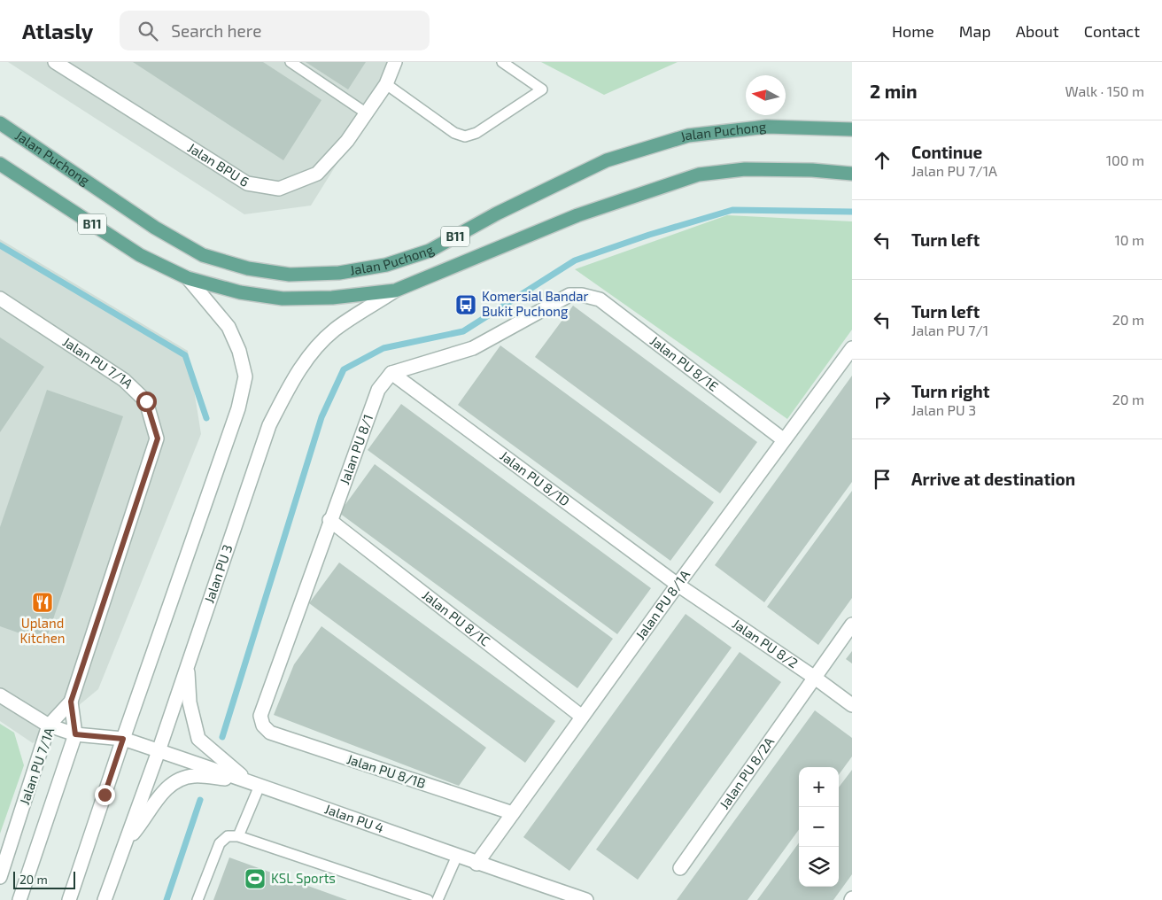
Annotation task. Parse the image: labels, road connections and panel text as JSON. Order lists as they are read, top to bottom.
{
  "streets": {
    "main road": ["Jalan Puchong", "B11"],
    "street": [
      "Jalan BPU 6",
      "Jalan PU 7/1A",
      "Jalan PU 8/1E",
      "Jalan PU 8/1",
      "Jalan PU 8/1D",
      "Jalan PU 3",
      "Jalan PU 8/1A",
      "Jalan PU 8/1C",
      "Jalan PU 8/2",
      "Jalan PU 8/1B",
      "Jalan PU 8/2A",
      "Jalan PU 4"
    ]
  },
  "crossings": [
    ["Jalan Puchong", "Jalan PU 3"],
    ["Jalan PU 7/1A", "Jalan PU 4"],
    ["Jalan PU 8/1E", "Jalan PU 8/1"],
    ["Jalan PU 8/1E", "Jalan PU 8/1D"],
    ["Jalan PU 8/1E", "Jalan PU 8/1A"],
    ["Jalan PU 8/1", "Jalan PU 8/1D"],
    ["Jalan PU 8/1", "Jalan PU 8/1C"],
    ["Jalan PU 8/1", "Jalan PU 8/1B"],
    ["Jalan PU 8/1D", "Jalan PU 8/1A"],
    ["Jalan PU 8/1D", "Jalan PU 8/2"],
    ["Jalan PU 3", "Jalan PU 4"],
    ["Jalan PU 8/1A", "Jalan PU 8/1C"],
    ["Jalan PU 8/1A", "Jalan PU 8/2"],
    ["Jalan PU 8/1A", "Jalan PU 8/1B"],
    ["Jalan PU 8/1A", "Jalan PU 4"],
    ["Jalan PU 8/2", "Jalan PU 8/2A"]
  ],
  "places": {
    "bus stop": ["Komersial Bandar Bukit Puchong"],
    "restaurant": ["Upland Kitchen"],
    "sports": ["KSL Sports"]
  },
  "scale_bar": "20 m",
  "north": "left",
  "page": {
    "header": "Atlasly",
    "search": "Search here",
    "nav": [
      "Home",
      "Map",
      "About",
      "Contact"
    ],
    "heading": ["2 min", "Walk · 150 m"],
    "list": [
      ["Continue", "Jalan PU 7/1A", "100 m"],
      ["Turn left", "10 m"],
      ["Turn left", "Jalan PU 7/1", "20 m"],
      ["Turn right", "Jalan PU 3", "20 m"],
      "Arrive at destination"
    ],
    "map_buttons": ["+", "−"],
    "scale": "20 m"
  }
}
